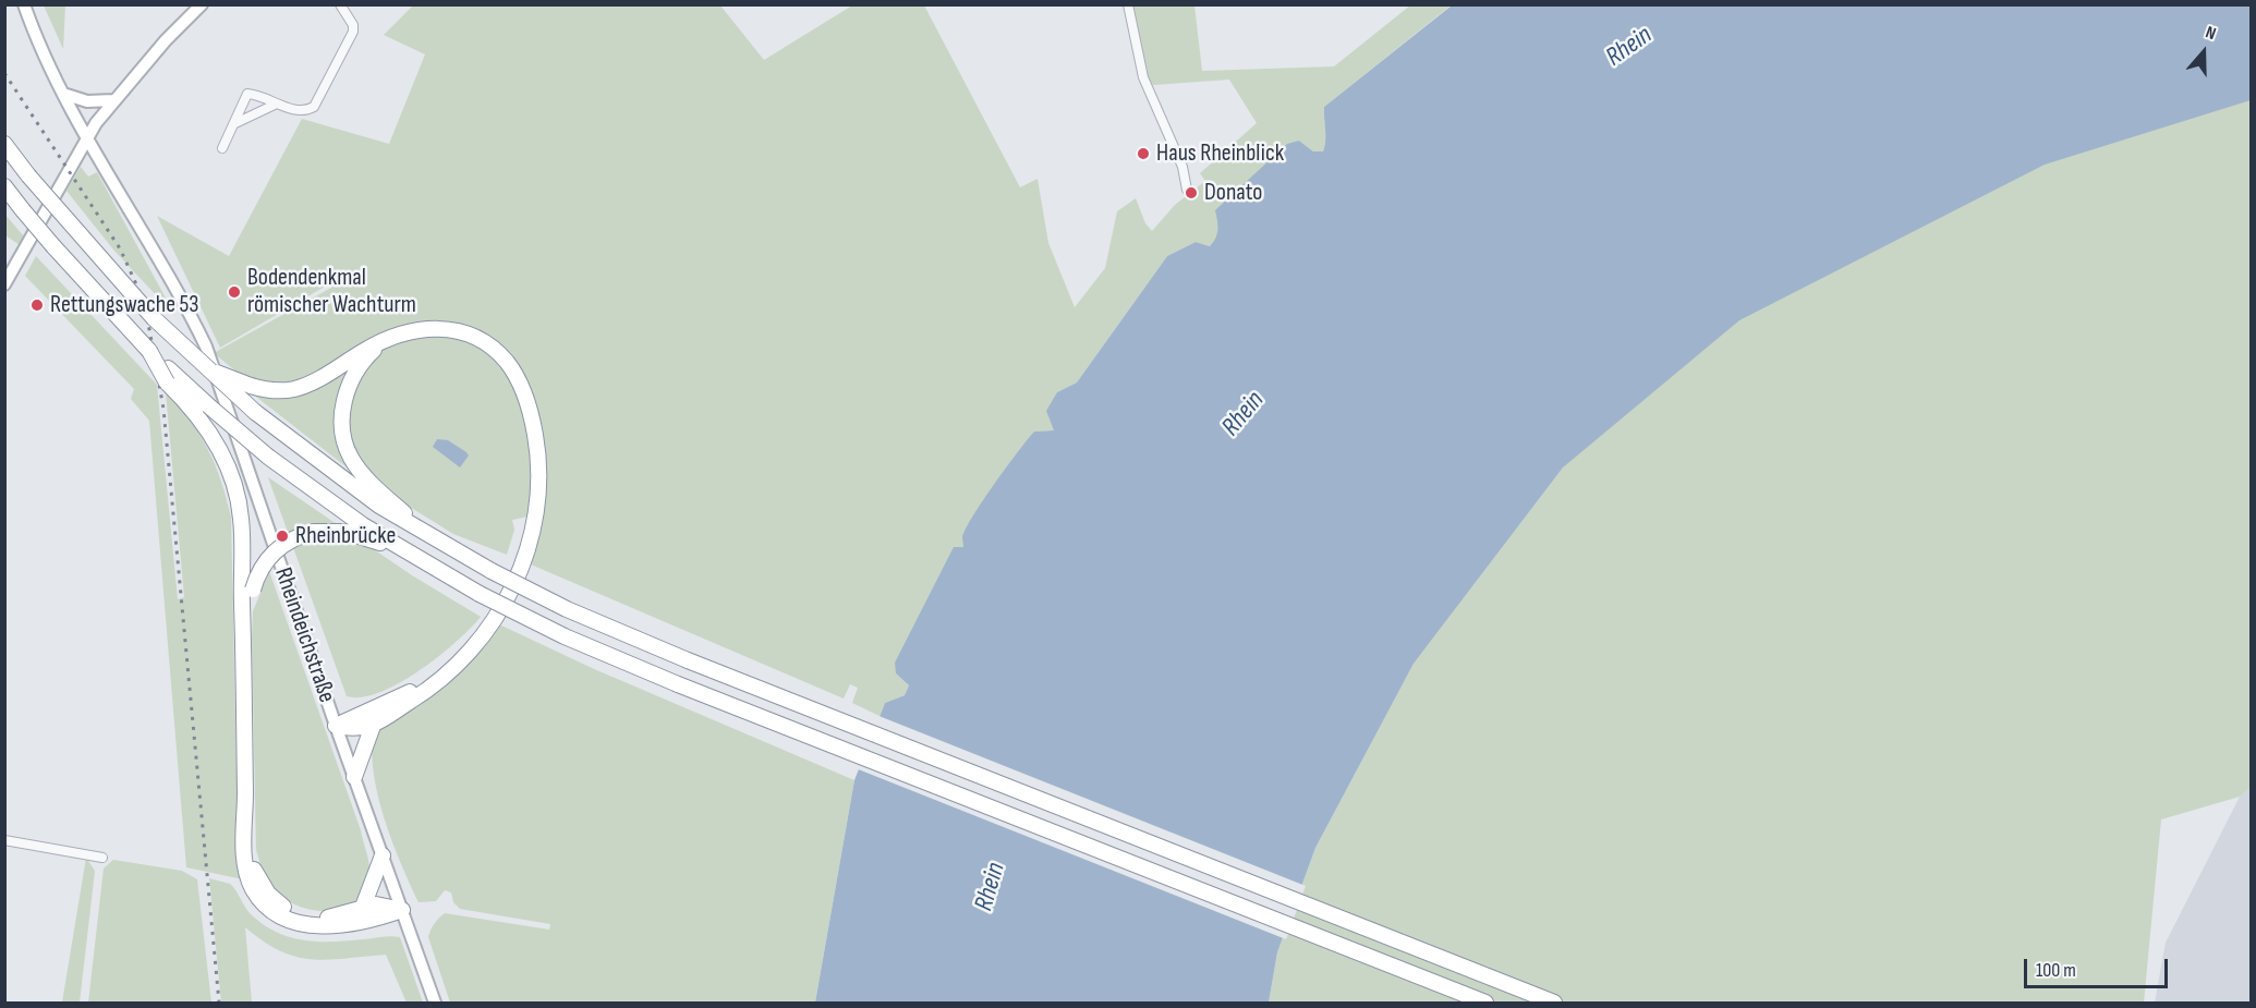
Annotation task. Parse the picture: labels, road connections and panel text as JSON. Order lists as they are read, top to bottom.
{
  "streets": {
    "main road": ["Rheindeichstraße"]
  },
  "water": ["Rhein"],
  "places": [
    "Haus Rheinblick",
    "Donato",
    "Bodendenkmal römischer Wachturm",
    "Rettungswache 53",
    "Rheinbrücke"
  ],
  "scale_bar": "100 m",
  "north": "top"
}
